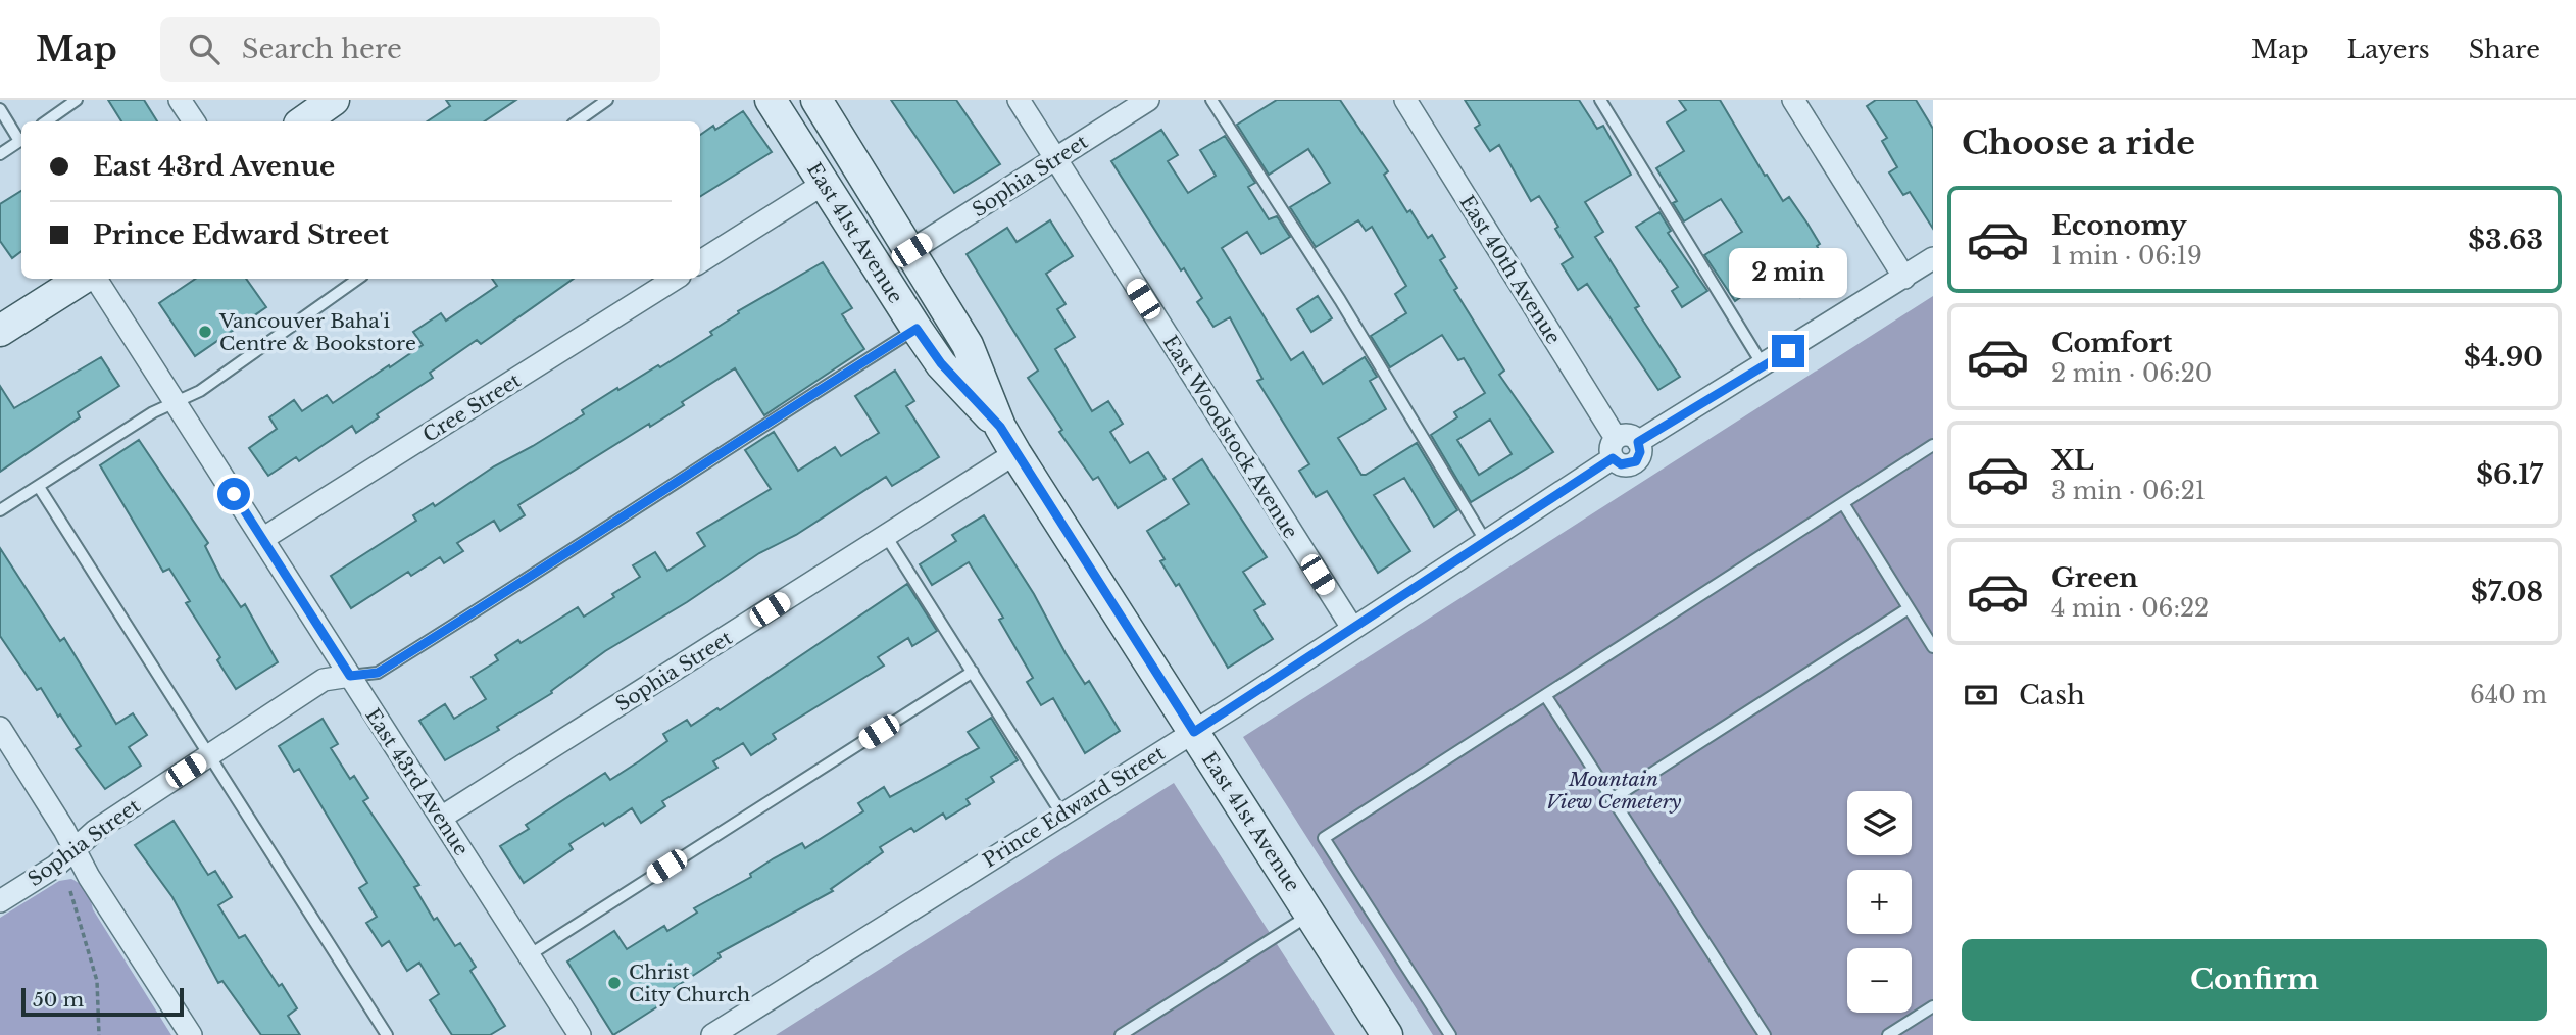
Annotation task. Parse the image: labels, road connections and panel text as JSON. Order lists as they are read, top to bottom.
{
  "streets": {
    "main road": ["East 41st Avenue"],
    "street": [
      "Sophia Street",
      "East 40th Avenue",
      "Cree Street",
      "East Woodstock Avenue",
      "East 43rd Avenue",
      "Prince Edward Street"
    ]
  },
  "crossings": [
    ["Sophia Street", "East 41st Avenue"],
    ["Sophia Street", "East Woodstock Avenue"],
    ["Sophia Street", "East 43rd Avenue"],
    ["East 41st Avenue", "Prince Edward Street"],
    ["East 40th Avenue", "Prince Edward Street"],
    ["Cree Street", "East 43rd Avenue"],
    ["East Woodstock Avenue", "Prince Edward Street"]
  ],
  "parks": ["Mountain View Cemetery"],
  "places": ["Vancouver Baha'i Centre & Bookstore", "Christ City Church"],
  "scale_bar": "50 m",
  "page": {
    "header": "Map",
    "search": "Search here",
    "nav": ["Map", "Layers", "Share"],
    "heading": "Choose a ride",
    "banner": ["East 43rd Avenue", "Prince Edward Street"],
    "list": [
      {
        "name": "Economy",
        "note": "1 min · 06:19",
        "value": "$3.63"
      },
      {
        "name": "Comfort",
        "note": "2 min · 06:20",
        "value": "$4.90"
      },
      {
        "name": "XL",
        "note": "3 min · 06:21",
        "value": "$6.17"
      },
      {
        "name": "Green",
        "note": "4 min · 06:22",
        "value": "$7.08"
      }
    ],
    "bubble": "2 min",
    "pay": ["Cash", "640 m"],
    "map_buttons": ["+", "−"],
    "buttons": "Confirm",
    "scale": "50 m"
  }
}
